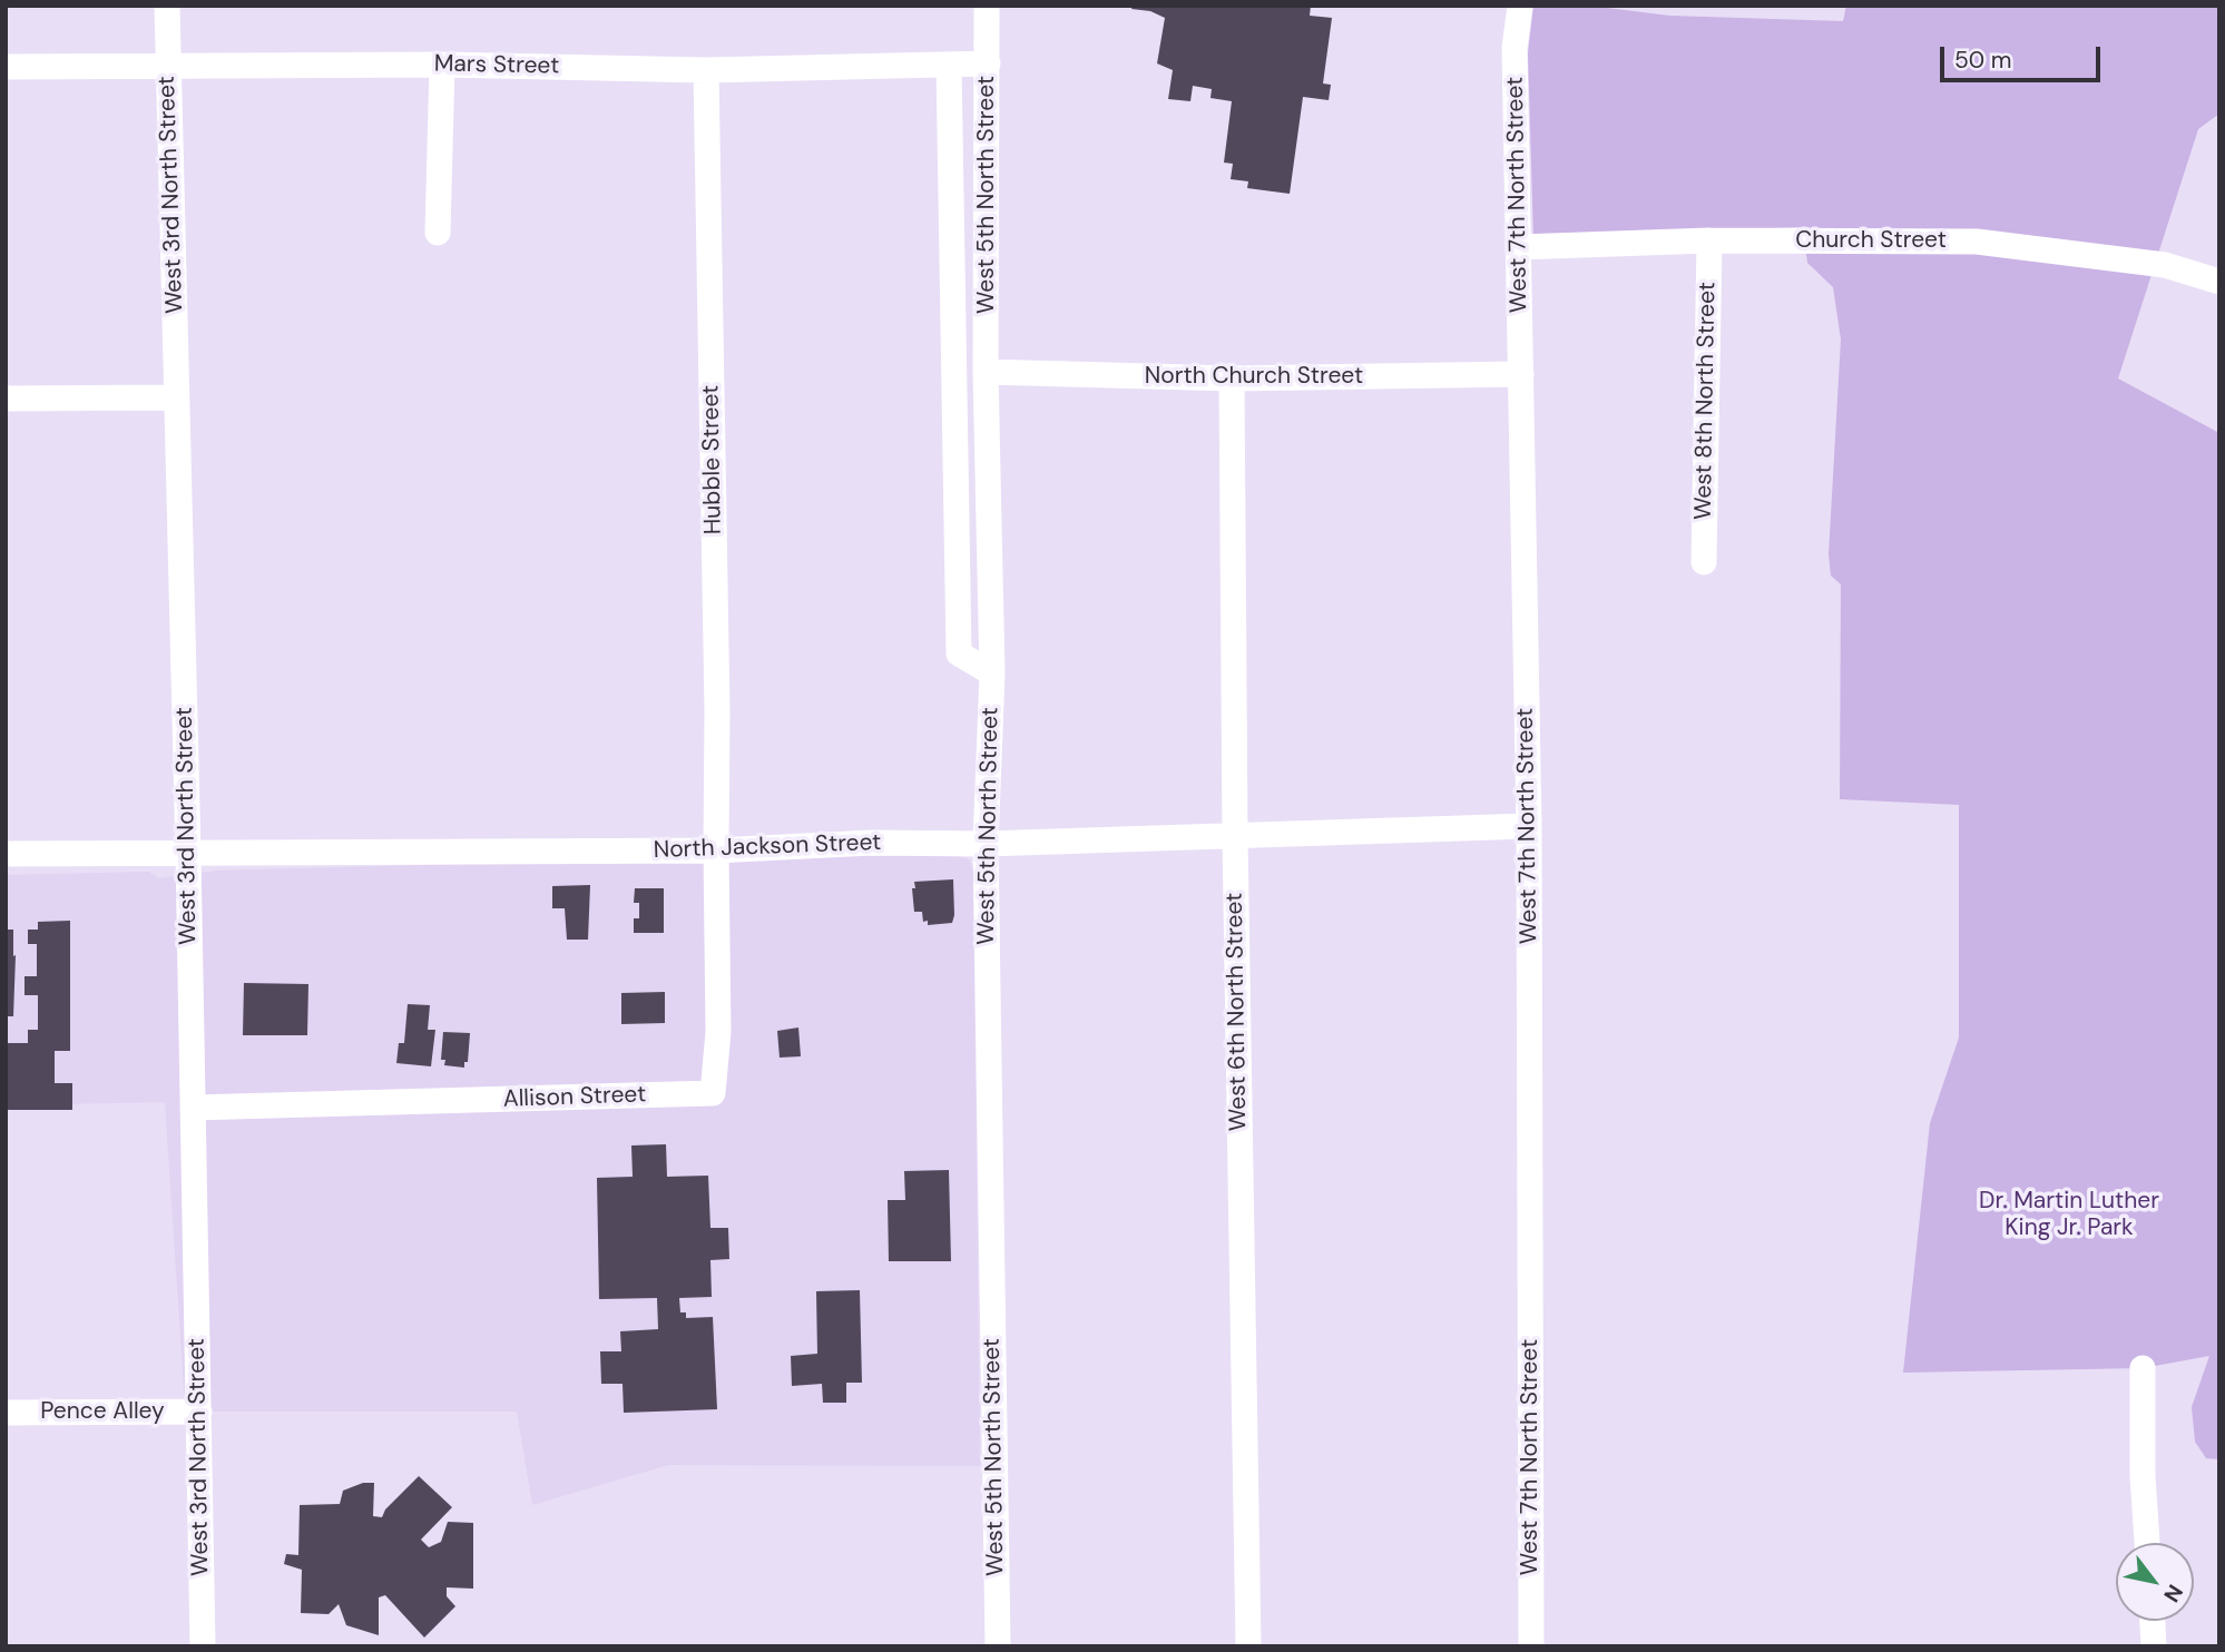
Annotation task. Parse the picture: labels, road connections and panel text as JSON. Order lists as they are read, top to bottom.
{
  "streets": {
    "street": [
      "Mars Street",
      "West 3rd North Street",
      "West 5th North Street",
      "West 7th North Street",
      "Church Street",
      "North Church Street",
      "West 8th North Street",
      "Hubble Street",
      "North Jackson Street",
      "West 6th North Street",
      "Allison Street",
      "Pence Alley"
    ]
  },
  "crossings": [
    ["Mars Street", "West 3rd North Street"],
    ["Mars Street", "West 5th North Street"],
    ["Mars Street", "Hubble Street"],
    ["West 3rd North Street", "North Jackson Street"],
    ["West 3rd North Street", "Allison Street"],
    ["West 3rd North Street", "Pence Alley"],
    ["West 5th North Street", "North Church Street"],
    ["West 5th North Street", "North Jackson Street"],
    ["West 7th North Street", "Church Street"],
    ["West 7th North Street", "North Church Street"],
    ["West 7th North Street", "North Jackson Street"],
    ["Church Street", "West 8th North Street"],
    ["North Church Street", "West 6th North Street"],
    ["Hubble Street", "North Jackson Street"],
    ["Hubble Street", "Allison Street"],
    ["North Jackson Street", "West 6th North Street"],
    ["North Jackson Street", "Allison Street"]
  ],
  "parks": ["Dr. Martin Luther King Jr. Park"],
  "scale_bar": "50 m",
  "north": "bottom right"
}
